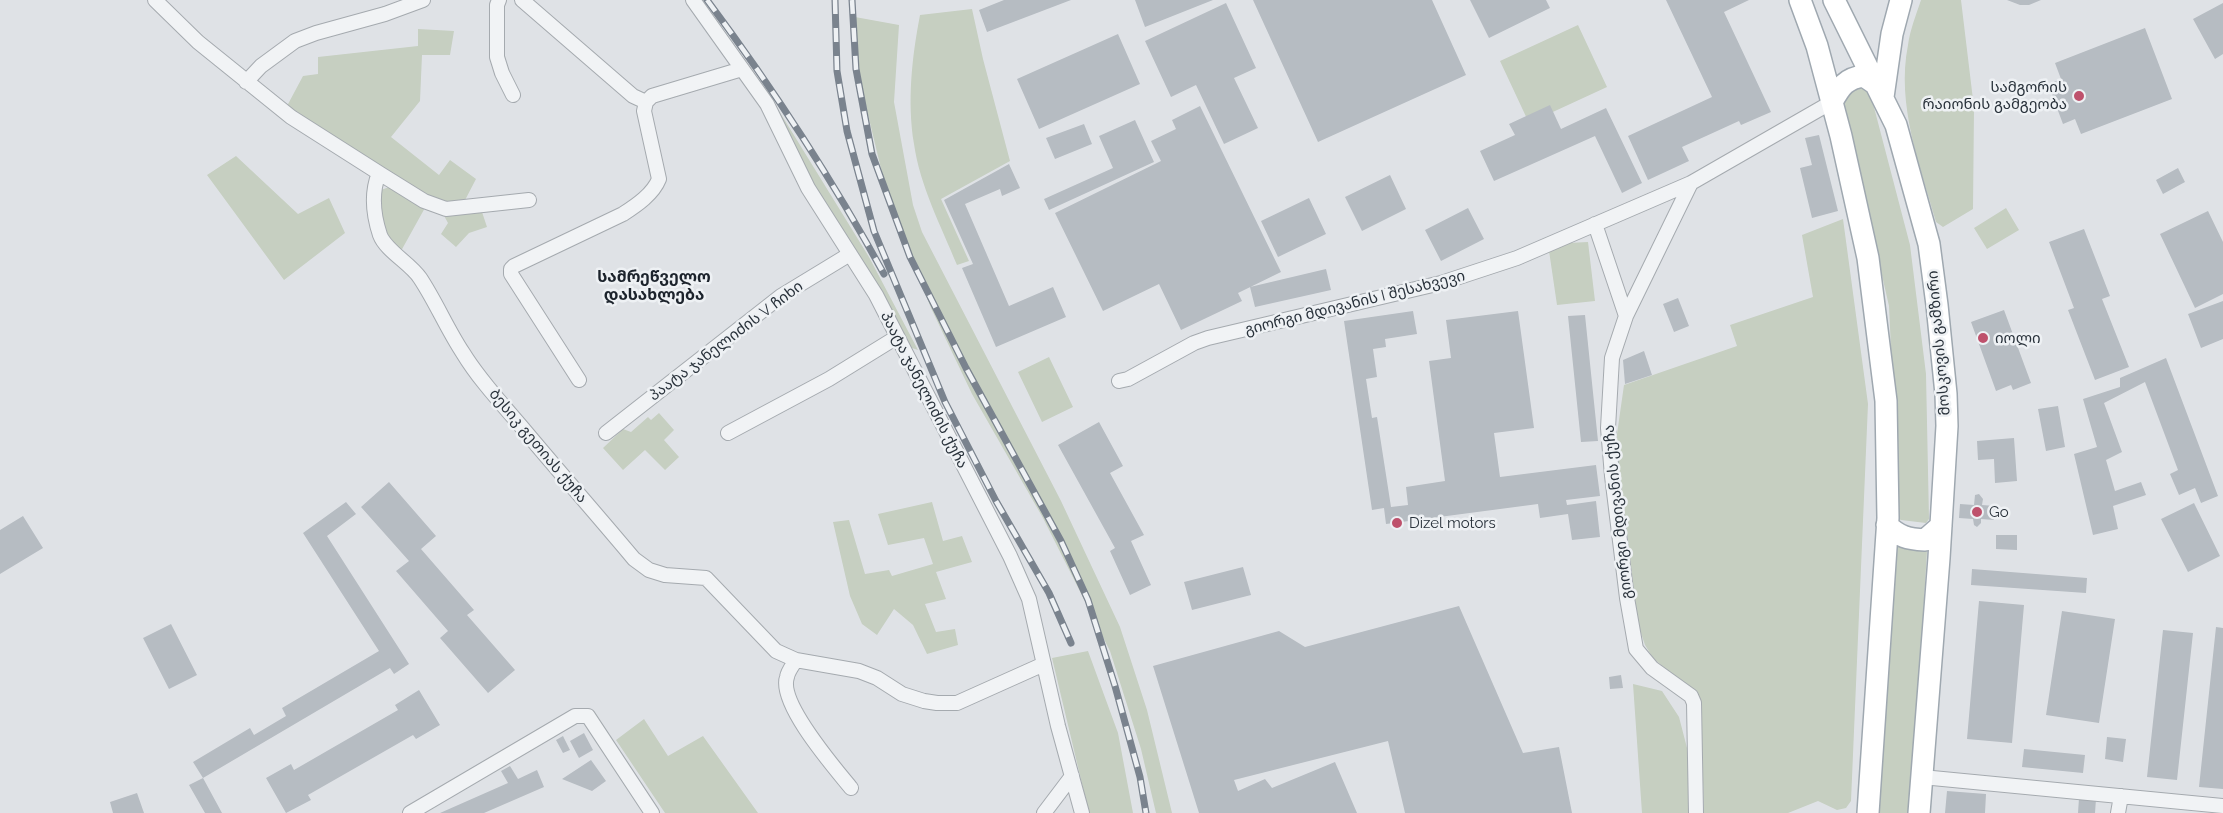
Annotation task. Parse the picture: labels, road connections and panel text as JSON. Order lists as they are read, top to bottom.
{
  "streets": {
    "main road": ["მოსკოვის გამზირი"],
    "street": [
      "გიორგი მდივანის I შესახვევი",
      "პაატა ჯანელიძის V ჩიხი",
      "პაატა ჯანელიძის ქუჩა",
      "ბესიკ გეთიას ქუჩა",
      "გიორგი მდივანის ქუჩა"
    ]
  },
  "crossings": [
    ["გიორგი მდივანის I შესახვევი", "გიორგი მდივანის ქუჩა"],
    ["პაატა ჯანელიძის V ჩიხი", "პაატა ჯანელიძის ქუჩა"],
    ["პაატა ჯანელიძის ქუჩა", "ბესიკ გეთიას ქუჩა"]
  ],
  "districts": ["სამრეწველო დასახლება"],
  "places": [
    "სამგორის რაიონის გამგეობა",
    "იოლი",
    "Go",
    "Dizel motors"
  ]
}
